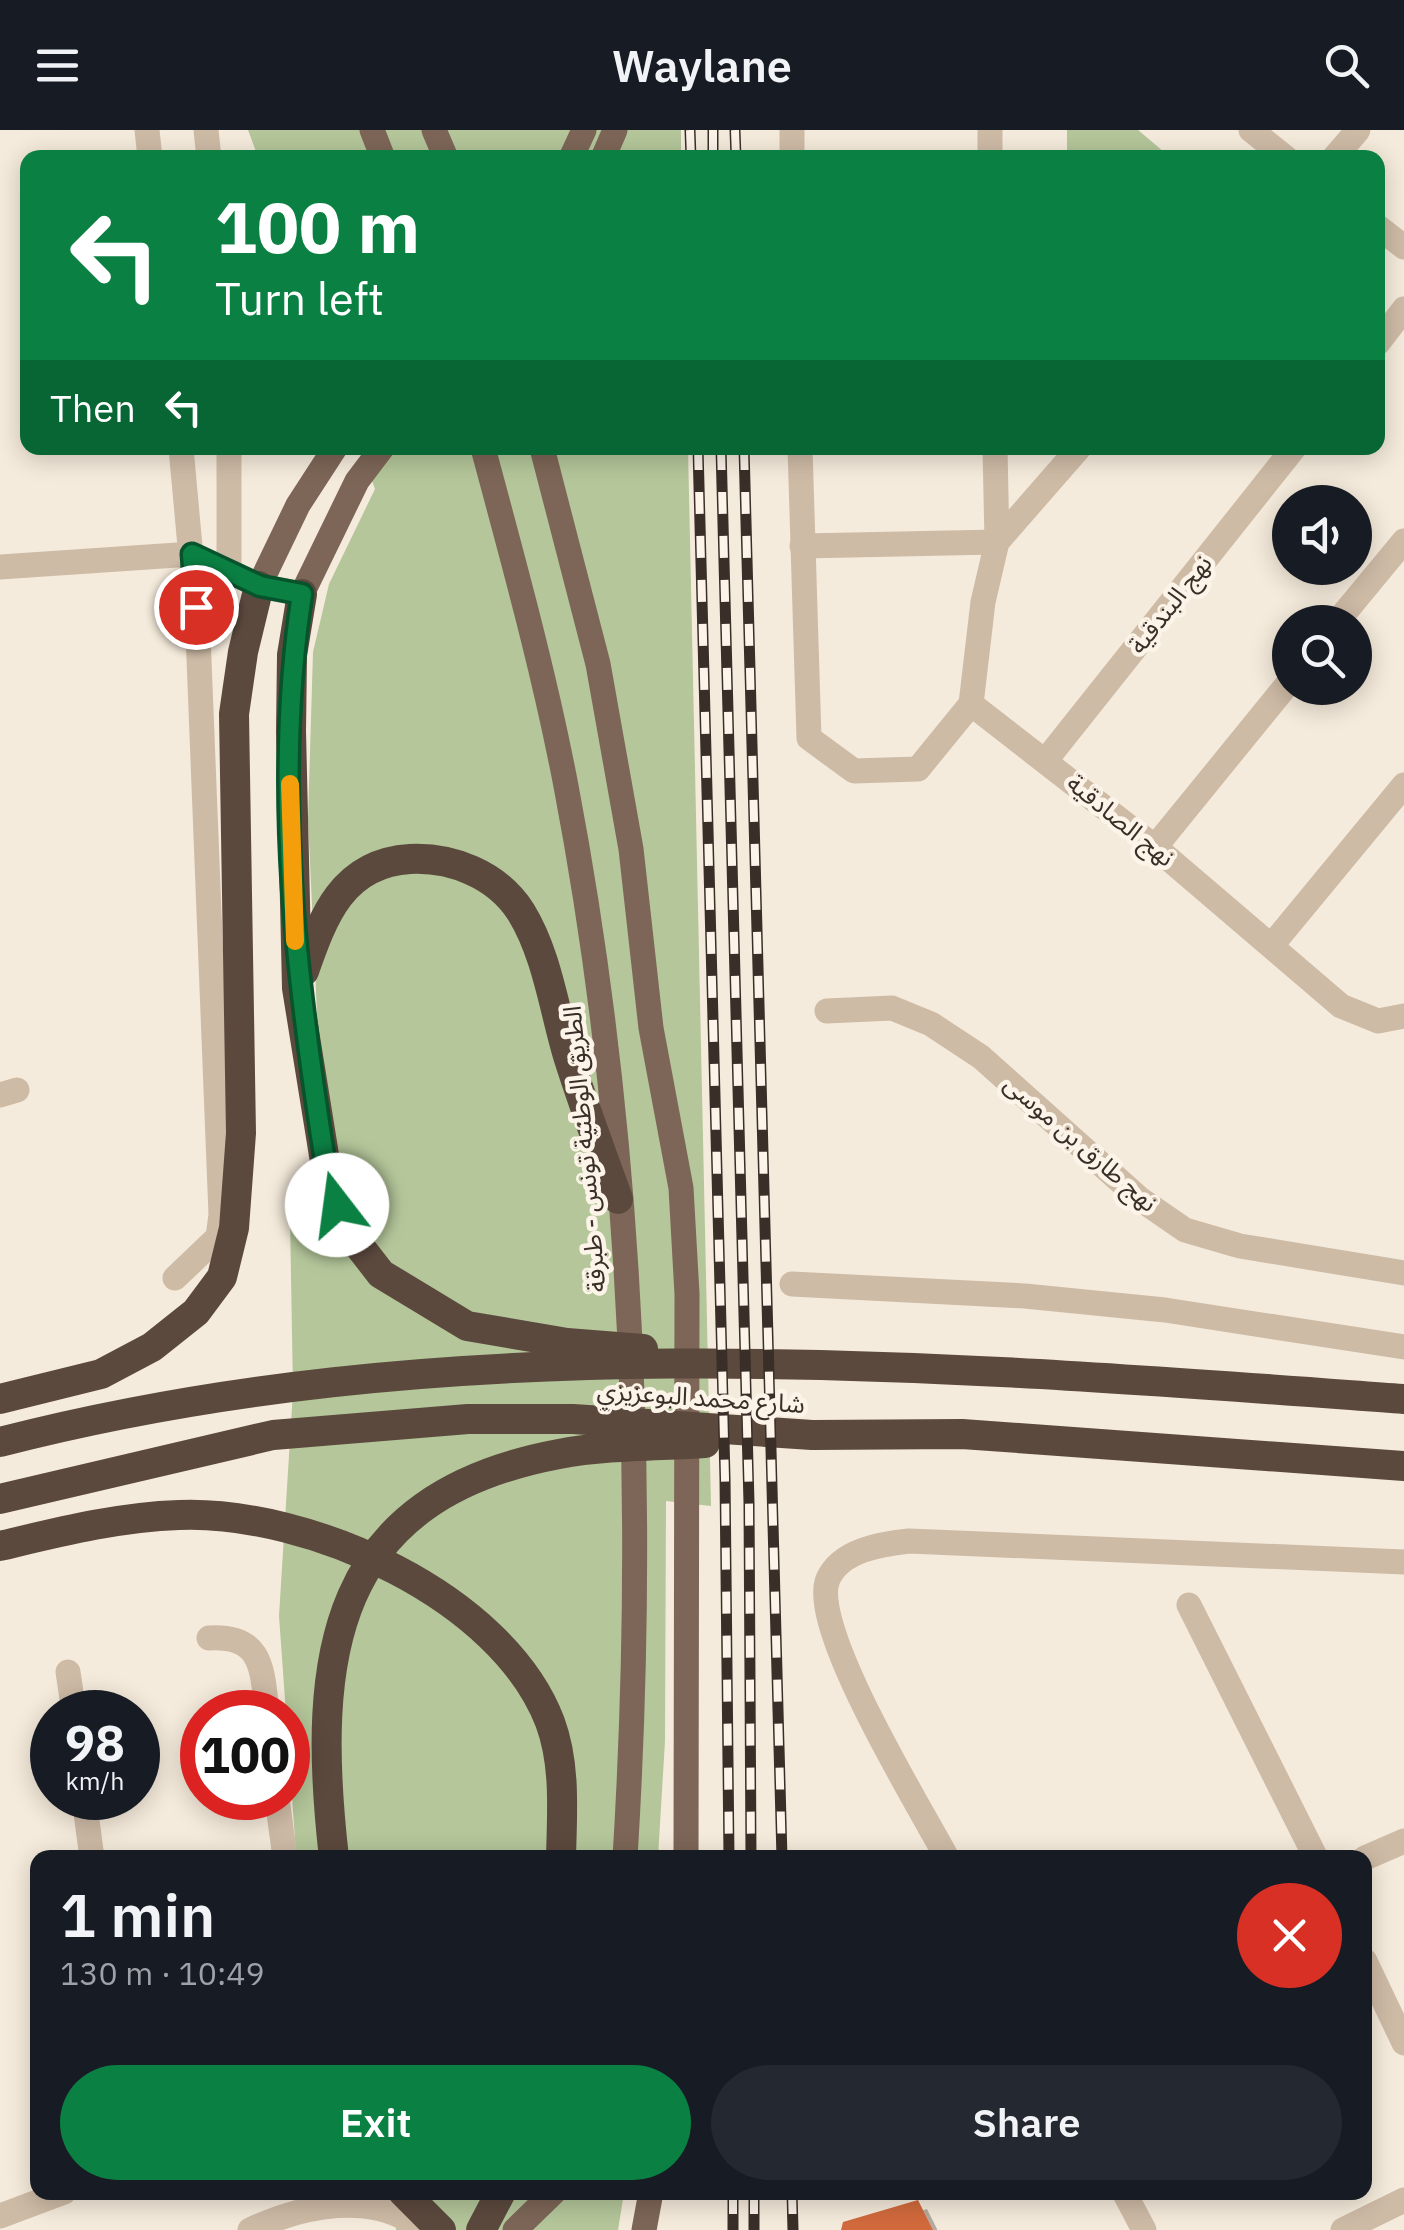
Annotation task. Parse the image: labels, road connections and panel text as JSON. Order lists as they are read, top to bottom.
{
  "streets": {
    "highway": ["شارع محمد البوعزيزي"],
    "main road": ["الطريق الوطنية تونس - طبرقة"],
    "street": ["نهج البندقية", "نهج الصادقية", "نهج طارق بن موسى"]
  },
  "crossings": [
    ["نهج البندقية", "نهج الصادقية"]
  ],
  "page": {
    "header": "Waylane",
    "turn": ["100 m", "Turn left"],
    "then": "Then",
    "speed": "98 km/h",
    "limit": "100",
    "heading": ["1 min", "130 m · 10:49"],
    "buttons": ["Exit", "Share"]
  }
}
